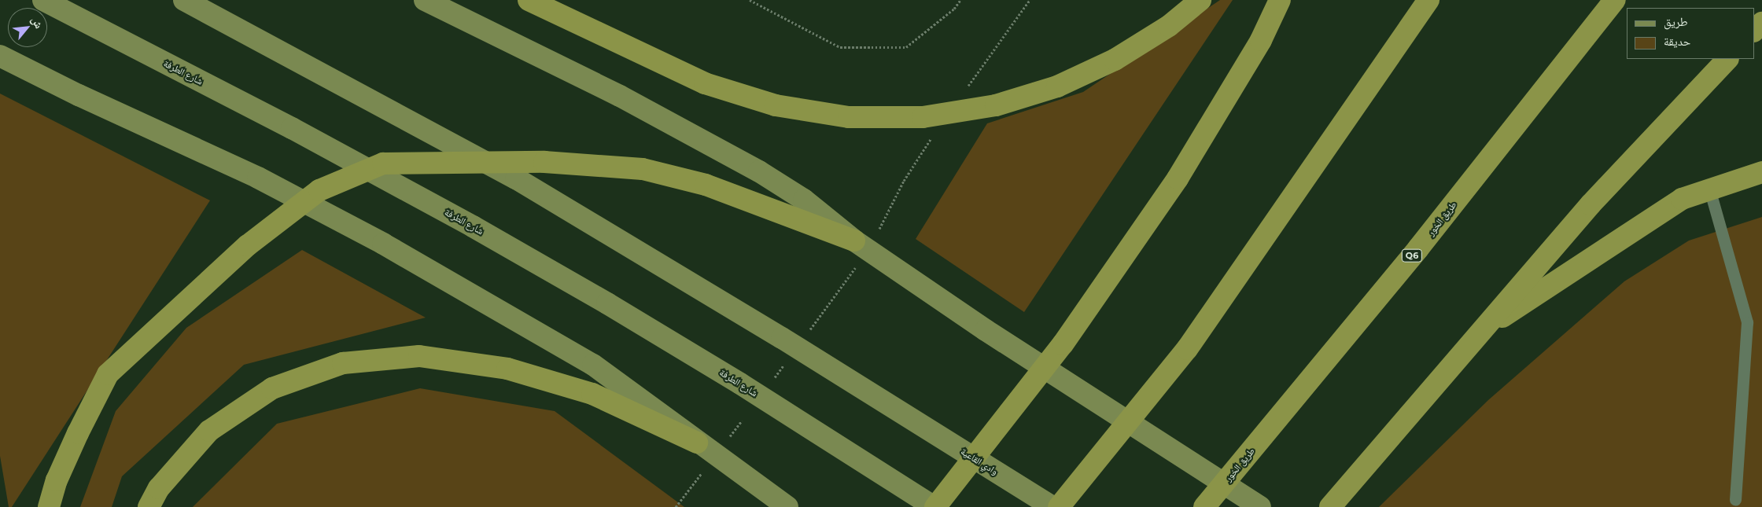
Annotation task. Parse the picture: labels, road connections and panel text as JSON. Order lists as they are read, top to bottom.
{
  "streets": {
    "highway": ["طريق الخور", "Q6"],
    "main road": ["شارع الطرفة", "وادي القاعية"]
  },
  "legend": ["طريق", "حديقة"],
  "north": "top right"
}
